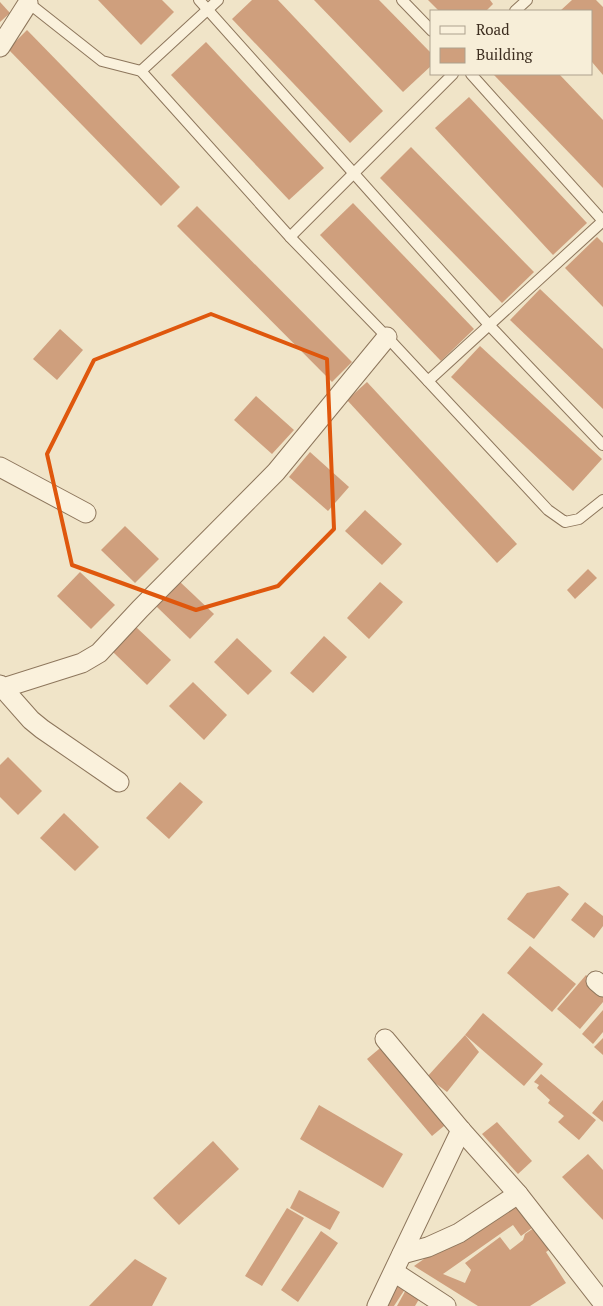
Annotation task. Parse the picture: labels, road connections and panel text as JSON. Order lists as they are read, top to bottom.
{
  "legend": ["Road", "Building"]
}
